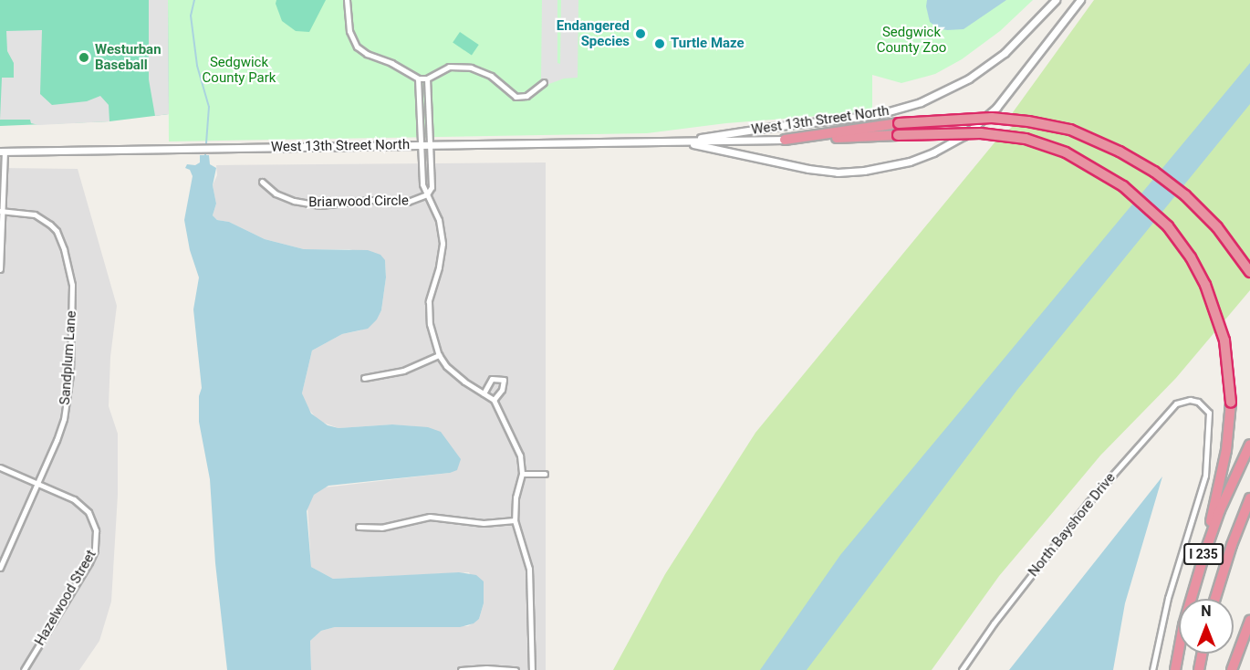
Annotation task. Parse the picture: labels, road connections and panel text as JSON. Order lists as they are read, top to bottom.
{
  "streets": {
    "highway": ["I 235"],
    "street": [
      "West 13th Street North",
      "Briarwood Circle",
      "Sandplum Lane",
      "North Bayshore Drive",
      "Hazelwood Street"
    ]
  },
  "crossings": [
    ["Sandplum Lane", "Hazelwood Street"]
  ],
  "parks": ["Sedgwick County Zoo", "Sedgwick County Park"],
  "places": ["Endangered Species", "Turtle Maze", "Westurban Baseball"],
  "north": "top"
}
